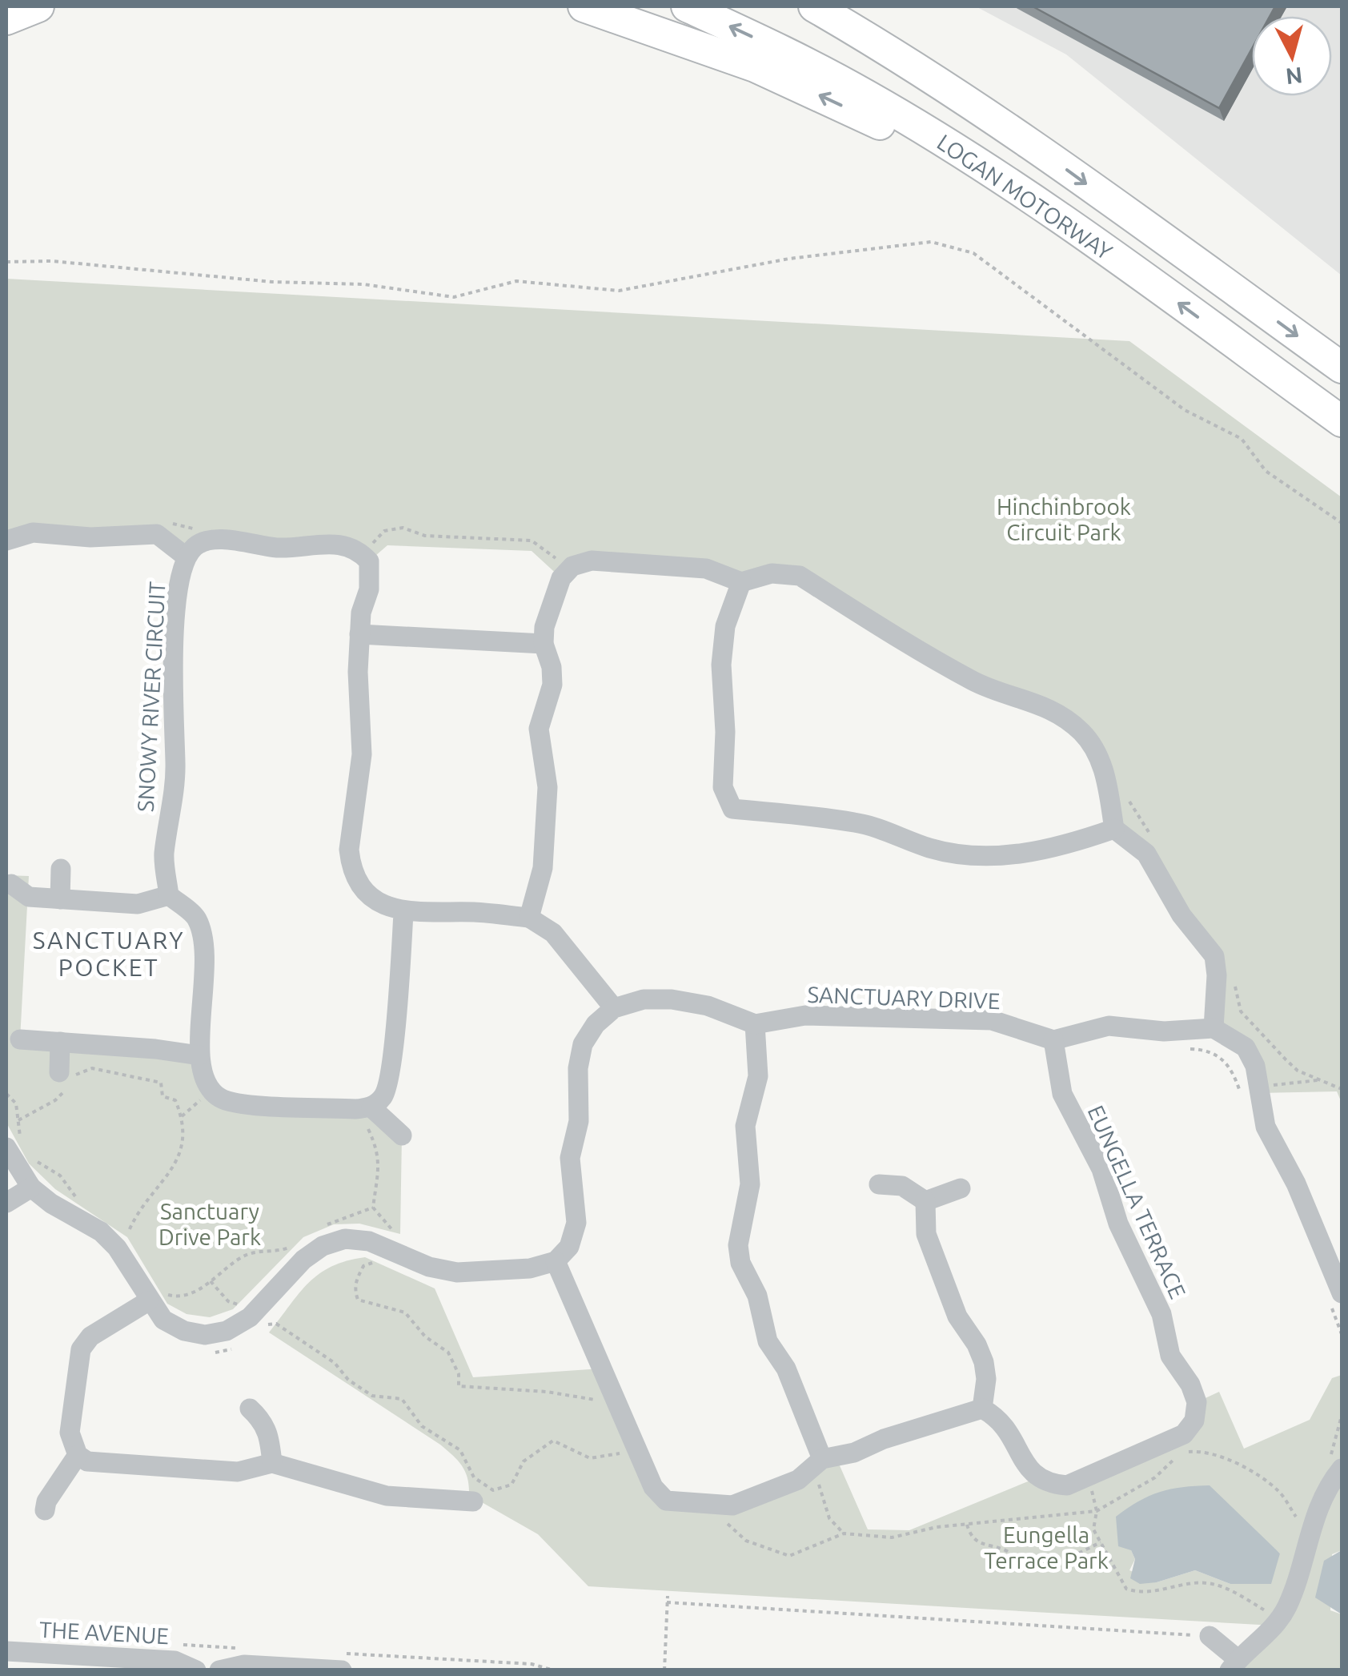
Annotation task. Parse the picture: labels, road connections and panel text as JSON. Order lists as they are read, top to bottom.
{
  "streets": {
    "highway": ["LOGAN MOTORWAY"],
    "street": [
      "SNOWY RIVER CIRCUIT",
      "SANCTUARY DRIVE",
      "EUNGELLA TERRACE",
      "THE AVENUE"
    ]
  },
  "crossings": [
    ["SANCTUARY DRIVE", "EUNGELLA TERRACE"]
  ],
  "districts": ["SANCTUARY POCKET"],
  "parks": ["Hinchinbrook Circuit Park", "Sanctuary Drive Park", "Eungella Terrace Park"],
  "north": "bottom"
}
